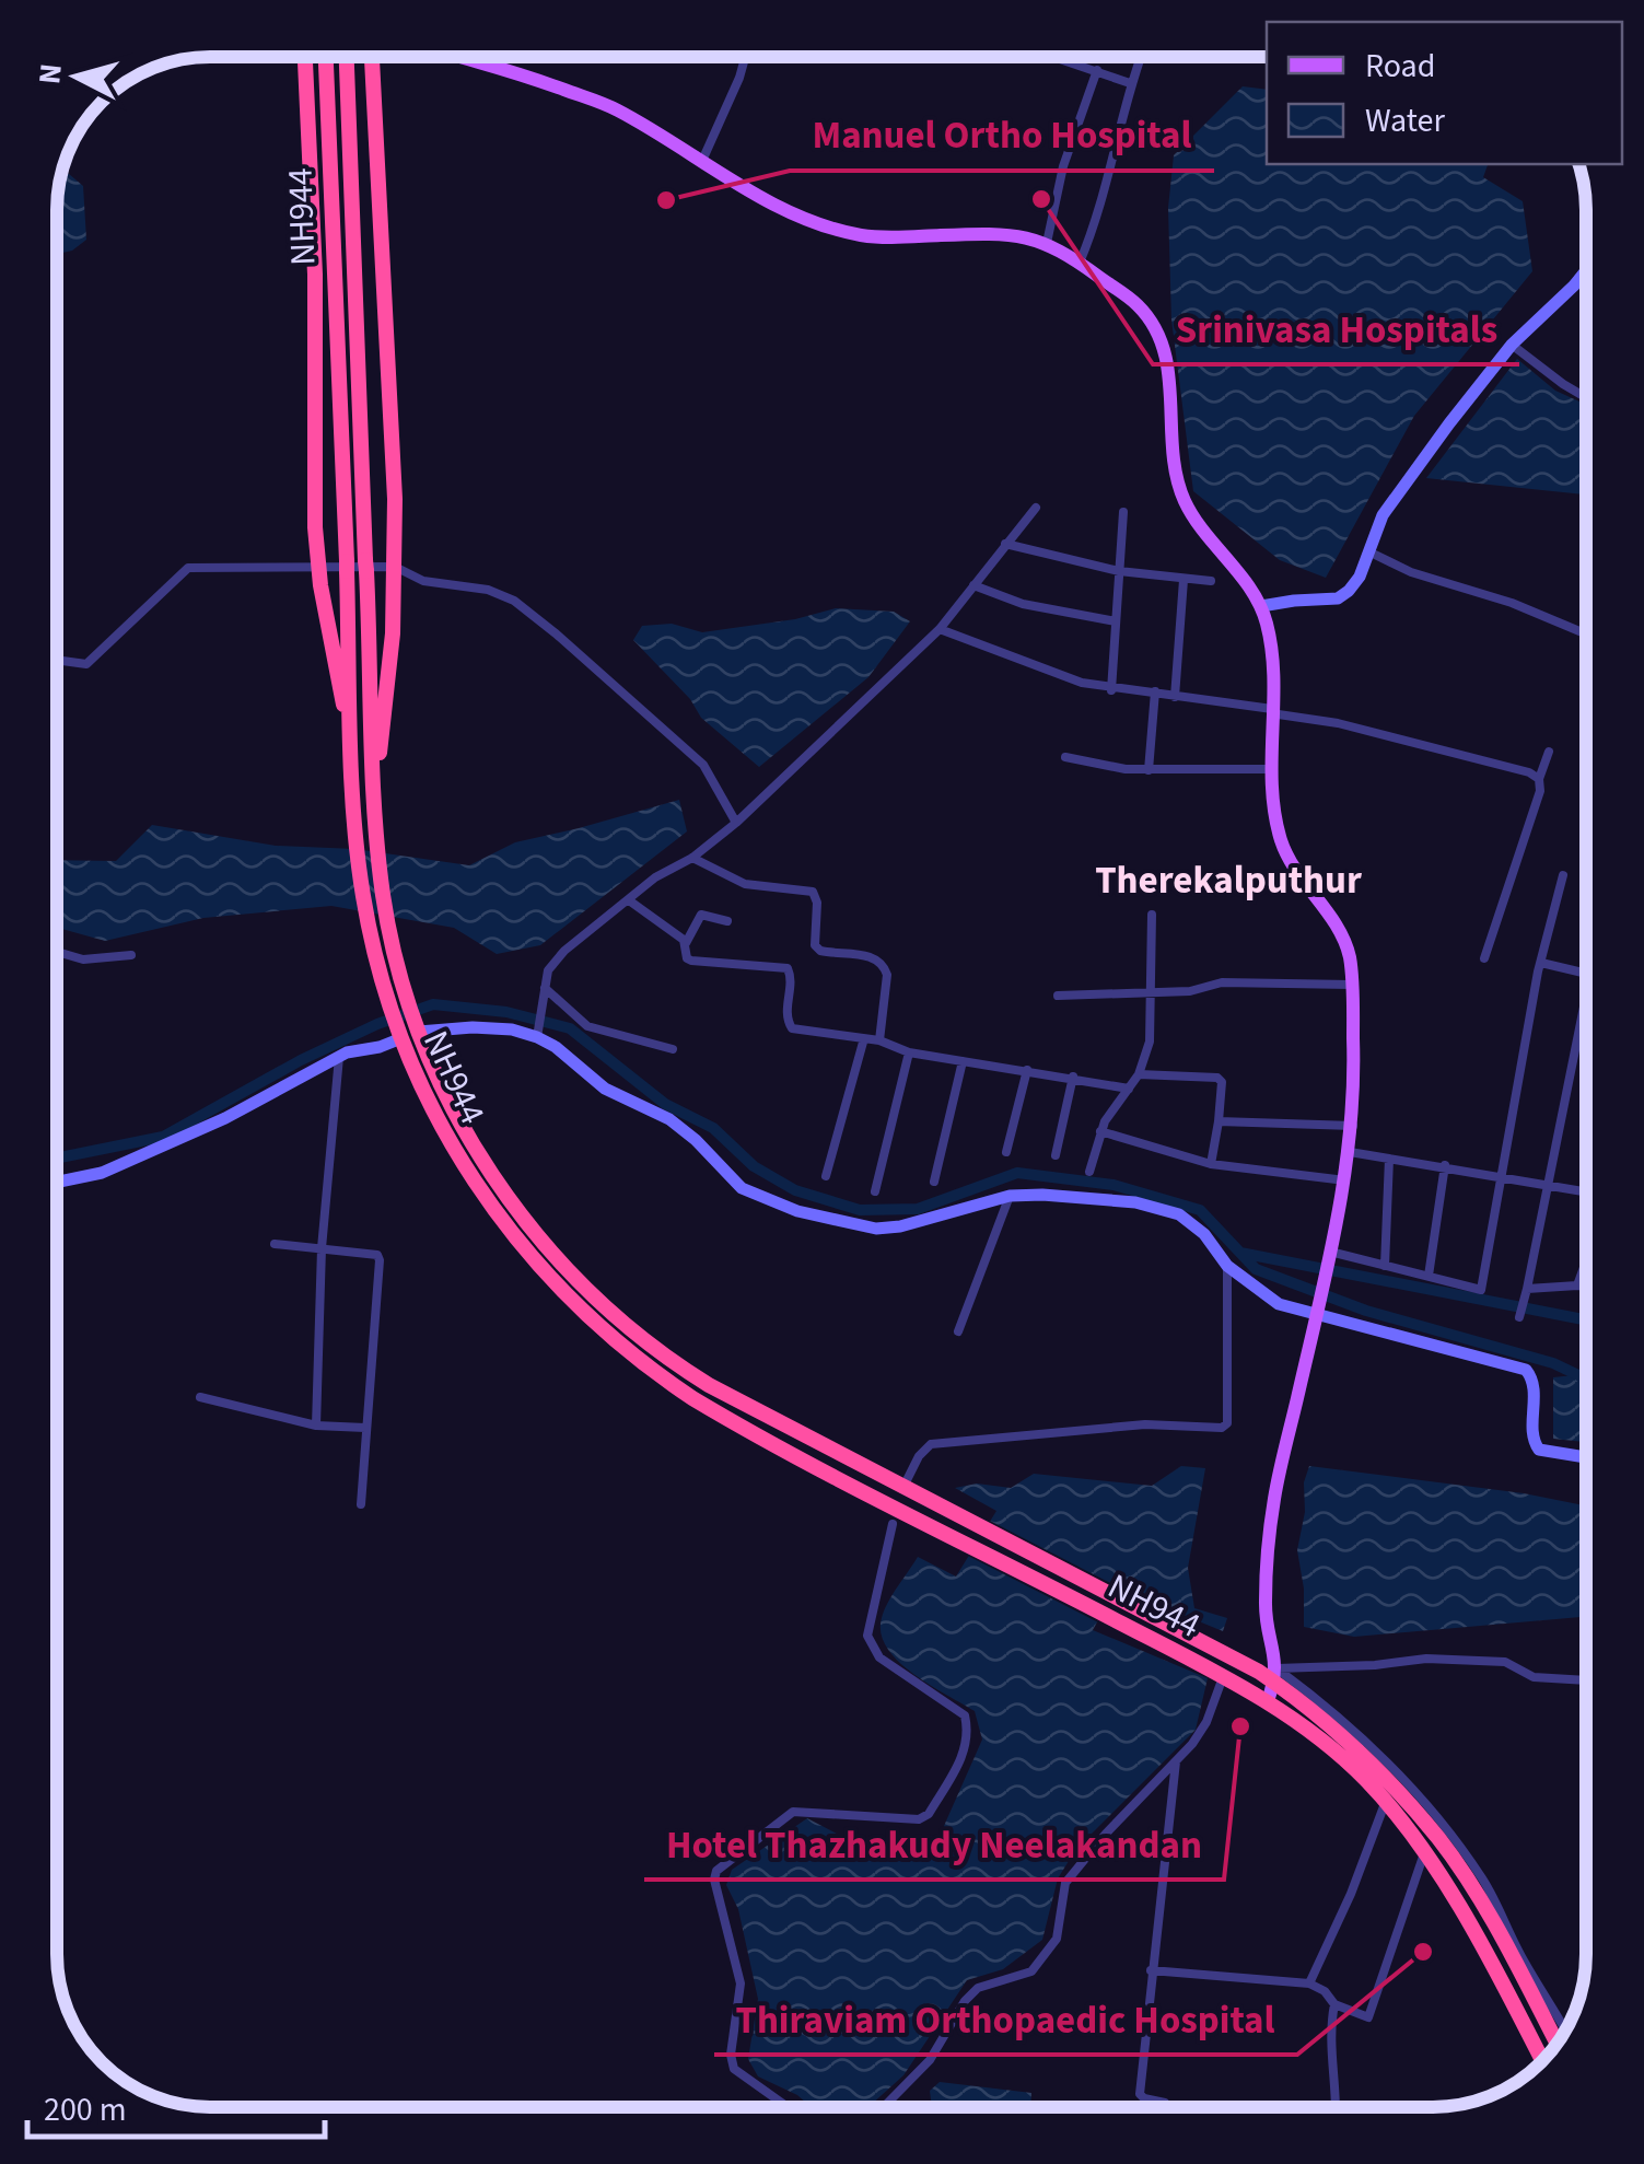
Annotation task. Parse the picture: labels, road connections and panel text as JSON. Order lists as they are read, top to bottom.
{
  "streets": {
    "highway": ["NH944"]
  },
  "districts": ["Therekalputhur"],
  "places": [
    "Srinivasa Hospitals",
    "Manuel Ortho Hospital",
    "Hotel Thazhakudy Neelakandan",
    "Thiraviam Orthopaedic Hospital"
  ],
  "legend": ["Road", "Water"],
  "scale_bar": "200 m",
  "north": "left"
}
